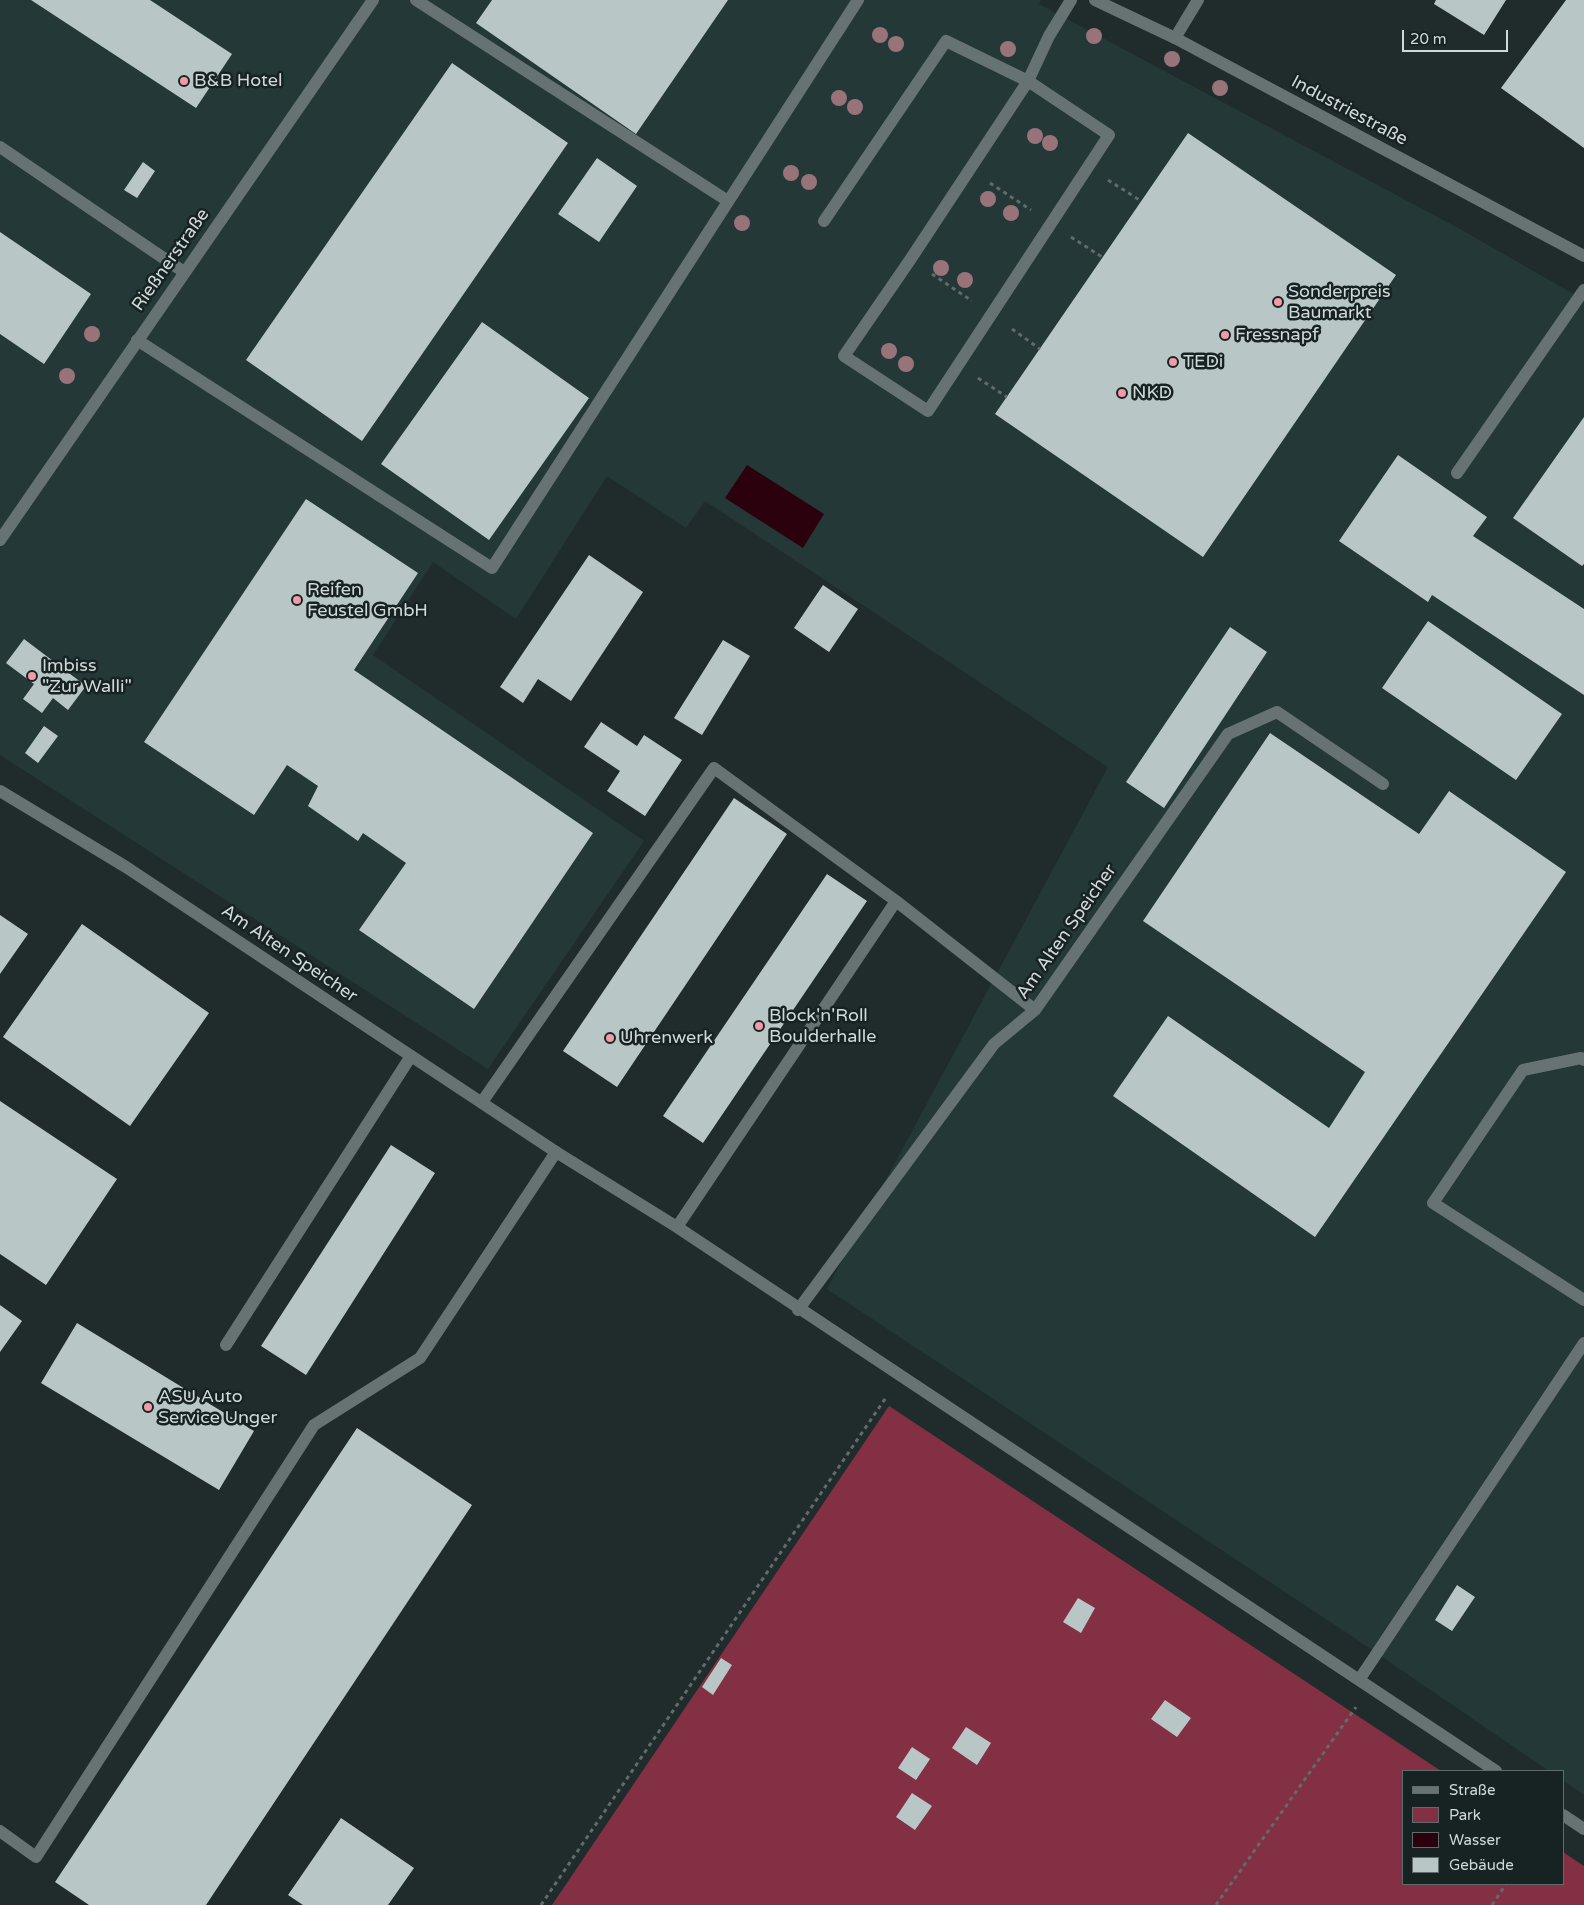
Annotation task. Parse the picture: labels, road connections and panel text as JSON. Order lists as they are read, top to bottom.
{
  "streets": {
    "street": ["Industriestraße", "Rießnerstraße", "Am Alten Speicher"]
  },
  "places": [
    "B&B Hotel",
    "Sonderpreis Baumarkt",
    "Fressnapf",
    "TEDi",
    "NKD",
    "Reifen Feustel GmbH",
    "Imbiss \"Zur Walli\"",
    "Block'n'Roll Boulderhalle",
    "Uhrenwerk",
    "ASU Auto Service Unger"
  ],
  "legend": [
    "Straße",
    "Park",
    "Wasser",
    "Gebäude"
  ],
  "scale_bar": "20 m"
}
